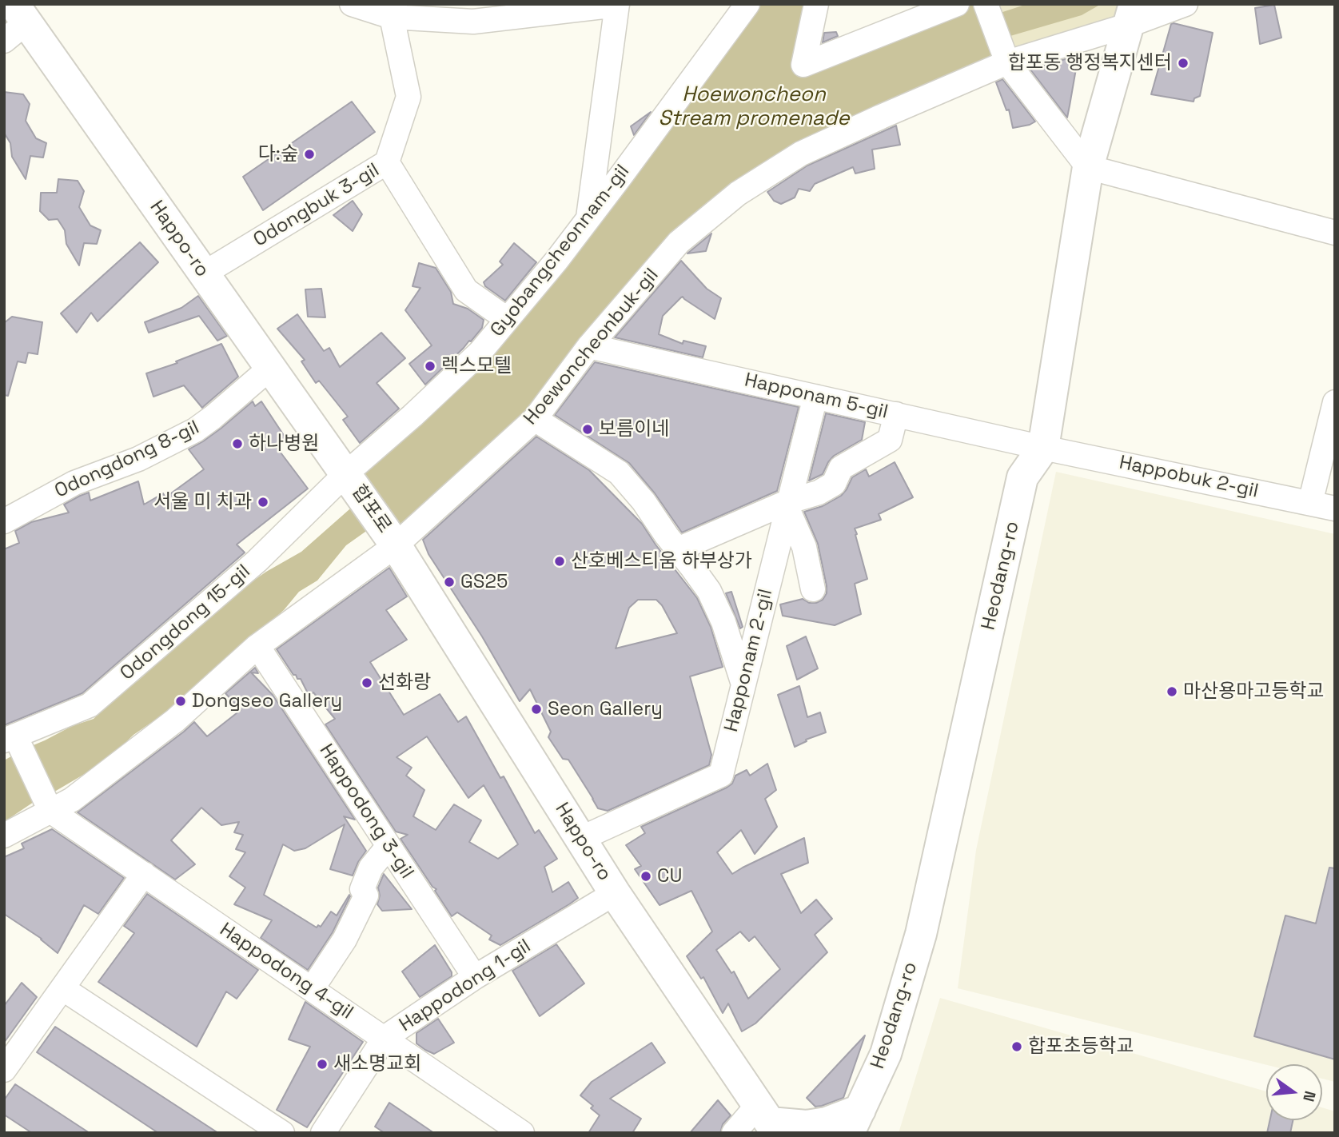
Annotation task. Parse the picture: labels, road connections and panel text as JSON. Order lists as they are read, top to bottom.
{
  "streets": {
    "main road": ["Happo-ro", "합포로", "Heodang-ro"],
    "street": [
      "Odongbuk 3-gil",
      "Gyobangcheonnam-gil",
      "Hoewoncheonbuk-gil",
      "Happonam 5-gil",
      "Odongdong 8-gil",
      "Happobuk 2-gil",
      "Odongdong 15-gil",
      "Happonam 2-gil",
      "Happodong 3-gil",
      "Happodong 4-gil",
      "Happodong 1-gil"
    ]
  },
  "crossings": [
    ["Odongbuk 3-gil", "Happo-ro"],
    ["Happo-ro", "Gyobangcheonnam-gil"],
    ["Happo-ro", "Hoewoncheonbuk-gil"],
    ["Happo-ro", "Odongdong 8-gil"],
    ["Happo-ro", "합포로"],
    ["Happo-ro", "Odongdong 15-gil"],
    ["Happo-ro", "Happonam 2-gil"],
    ["Happo-ro", "Happodong 1-gil"],
    ["Gyobangcheonnam-gil", "합포로"],
    ["Gyobangcheonnam-gil", "Odongdong 15-gil"],
    ["Hoewoncheonbuk-gil", "Happonam 5-gil"],
    ["Hoewoncheonbuk-gil", "합포로"],
    ["Hoewoncheonbuk-gil", "Heodang-ro"],
    ["Hoewoncheonbuk-gil", "Happodong 3-gil"],
    ["Hoewoncheonbuk-gil", "Happodong 4-gil"],
    ["Happonam 5-gil", "Happobuk 2-gil"],
    ["Happonam 5-gil", "Heodang-ro"],
    ["Happonam 5-gil", "Happonam 2-gil"],
    ["Happobuk 2-gil", "Heodang-ro"],
    ["합포로", "Odongdong 15-gil"],
    ["Happodong 3-gil", "Happodong 1-gil"],
    ["Happodong 4-gil", "Happodong 1-gil"]
  ],
  "water": ["Hoewoncheon Stream promenade"],
  "places": [
    "합포동 행정복지센터",
    "다:숲",
    "렉스모텔",
    "보름이네",
    "하나병원",
    "서울 미 치과",
    "산호베스티움 하부상가",
    "GS25",
    "선화랑",
    "마산용마고등학교",
    "Dongseo Gallery",
    "Seon Gallery",
    "CU",
    "합포초등학교",
    "새소명교회"
  ],
  "north": "right"
}
